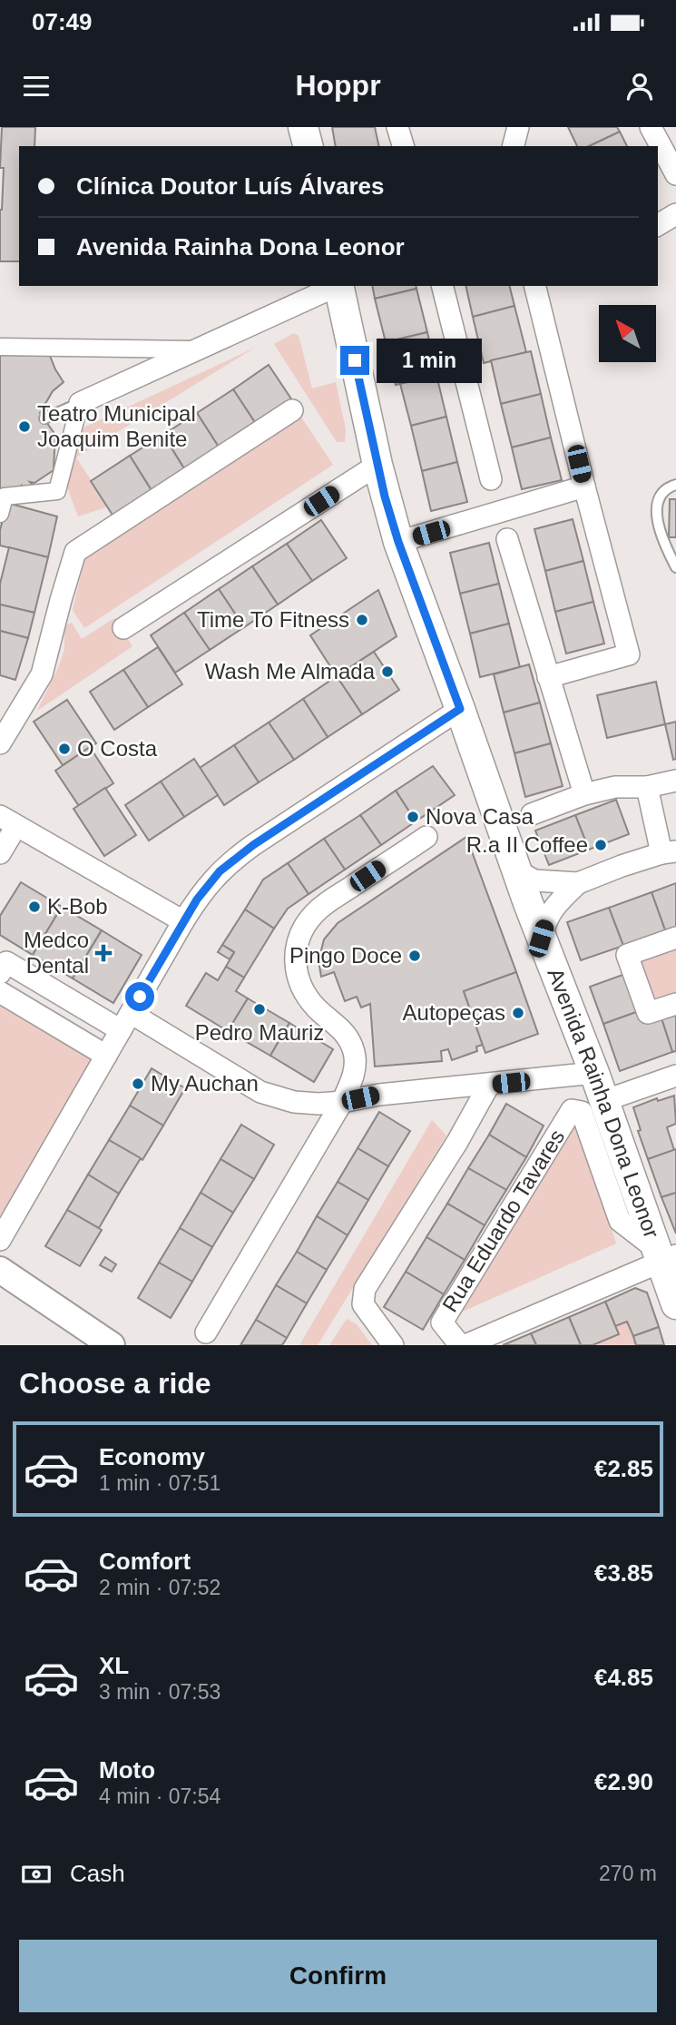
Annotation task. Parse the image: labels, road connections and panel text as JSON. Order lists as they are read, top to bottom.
{
  "streets": {
    "main road": ["Avenida Rainha Dona Leonor"],
    "street": ["Rua Eduardo Tavares"]
  },
  "crossings": [
    ["Avenida Rainha Dona Leonor", "Rua Eduardo Tavares"]
  ],
  "places": {
    "other": [
      "Teatro Municipal Joaquim Benite",
      "Time To Fitness",
      "Wash Me Almada",
      "O Costa",
      "Nova Casa",
      "R.a II Coffee",
      "K-Bob",
      "Pingo Doce",
      "Pedro Mauriz",
      "Autopeças",
      "My Auchan"
    ],
    "health": ["Medco Dental"]
  },
  "north": "top left",
  "page": {
    "status": "07:49",
    "header": "Hoppr",
    "banner": ["Clínica Doutor Luís Álvares", "Avenida Rainha Dona Leonor"],
    "bubble": "1 min",
    "heading": "Choose a ride",
    "list": [
      {
        "name": "Economy",
        "note": "1 min · 07:51",
        "value": "€2.85"
      },
      {
        "name": "Comfort",
        "note": "2 min · 07:52",
        "value": "€3.85"
      },
      {
        "name": "XL",
        "note": "3 min · 07:53",
        "value": "€4.85"
      },
      {
        "name": "Moto",
        "note": "4 min · 07:54",
        "value": "€2.90"
      }
    ],
    "pay": ["Cash", "270 m"],
    "buttons": "Confirm"
  }
}
